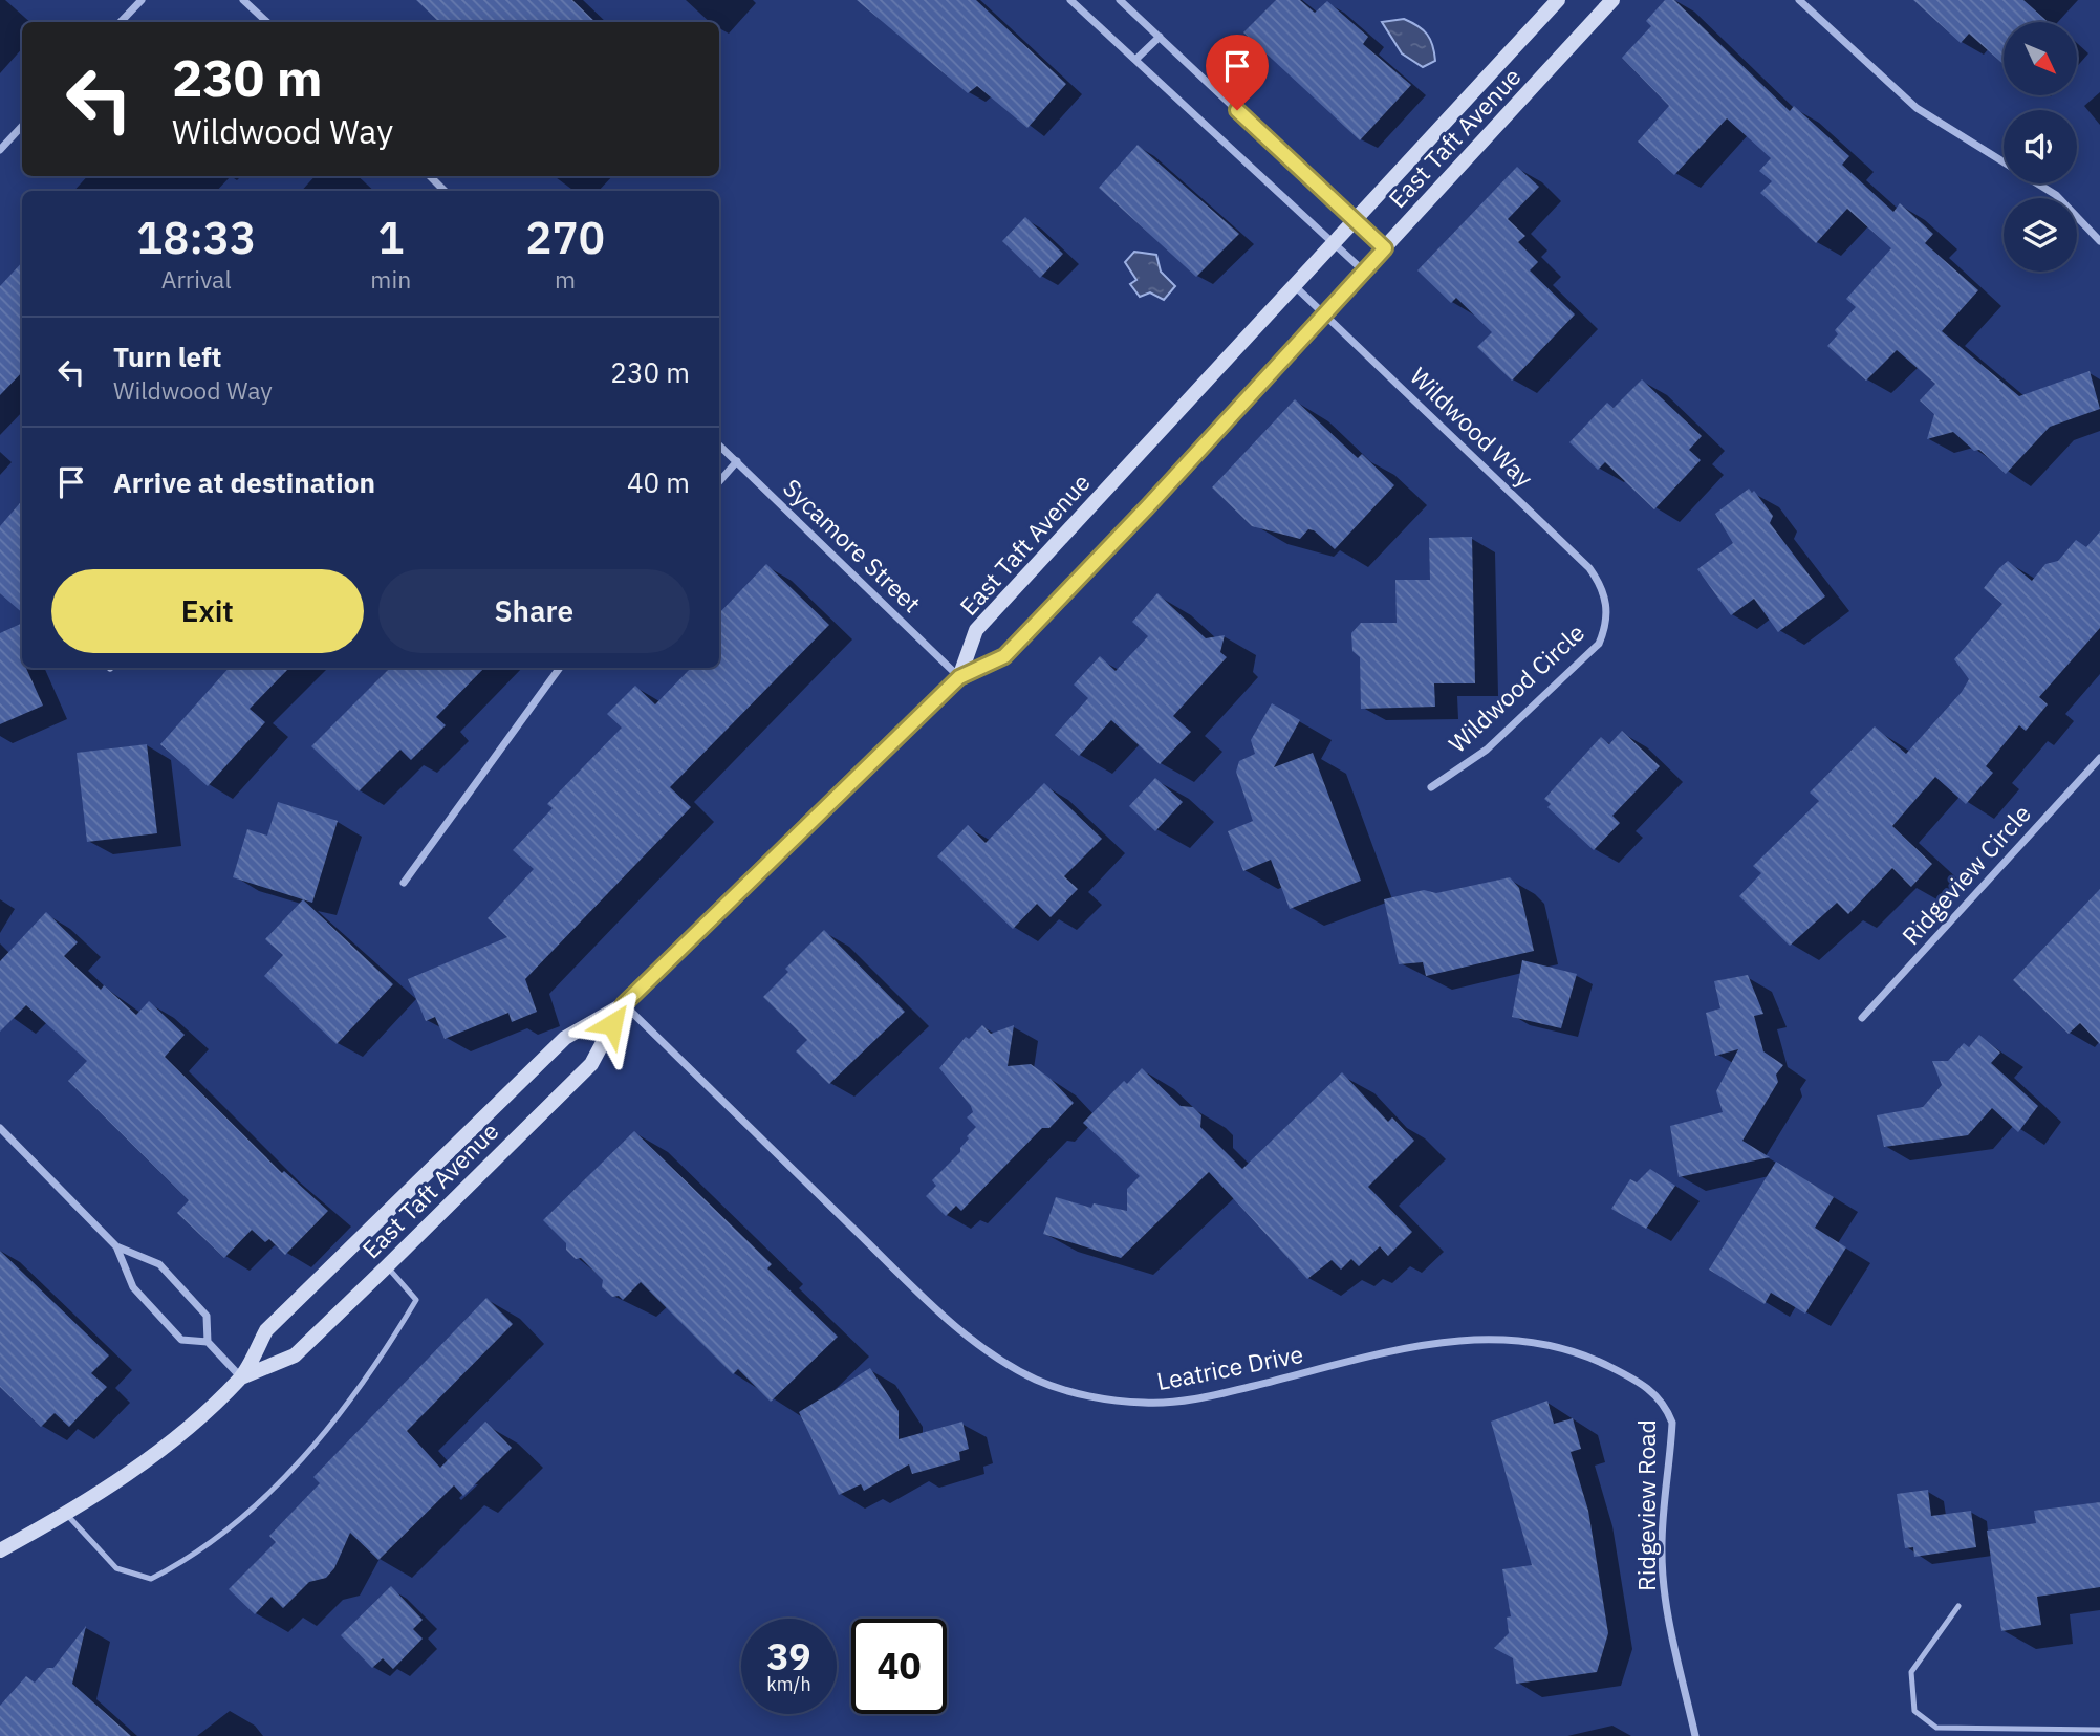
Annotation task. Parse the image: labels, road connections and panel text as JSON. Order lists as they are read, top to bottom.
{
  "streets": {
    "street": [
      "East Taft Avenue",
      "Wildwood Way",
      "Sycamore Street",
      "Wildwood Circle",
      "Ridgeview Circle",
      "Leatrice Drive",
      "Ridgeview Road"
    ]
  },
  "crossings": [
    ["East Taft Avenue", "Wildwood Way"],
    ["East Taft Avenue", "Sycamore Street"],
    ["East Taft Avenue", "Leatrice Drive"],
    ["Wildwood Way", "Wildwood Circle"],
    ["Leatrice Drive", "Ridgeview Road"]
  ],
  "north": "bottom right",
  "page": {
    "turn": ["230 m", "Wildwood Way"],
    "eta": [
      "18:33",
      "Arrival",
      "1",
      "min",
      "270",
      "m"
    ],
    "list": [
      {
        "name": "Turn left",
        "note": "Wildwood Way",
        "value": "230 m"
      },
      {
        "name": "Arrive at destination",
        "value": "40 m"
      }
    ],
    "buttons": ["Exit", "Share"],
    "speed": "39 km/h",
    "limit": "40"
  }
}
